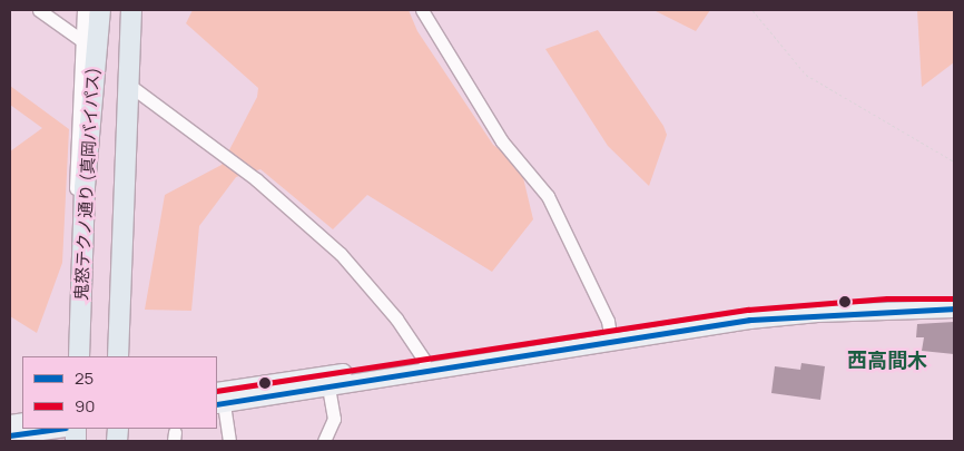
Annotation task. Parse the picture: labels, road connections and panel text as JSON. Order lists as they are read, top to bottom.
{
  "streets": {
    "highway": ["鬼怒テクノ通り (真岡バイパス)"]
  },
  "districts": ["西高間木"],
  "lines": ["transit line 90", "transit line 25"],
  "legend": ["25", "90"]
}
